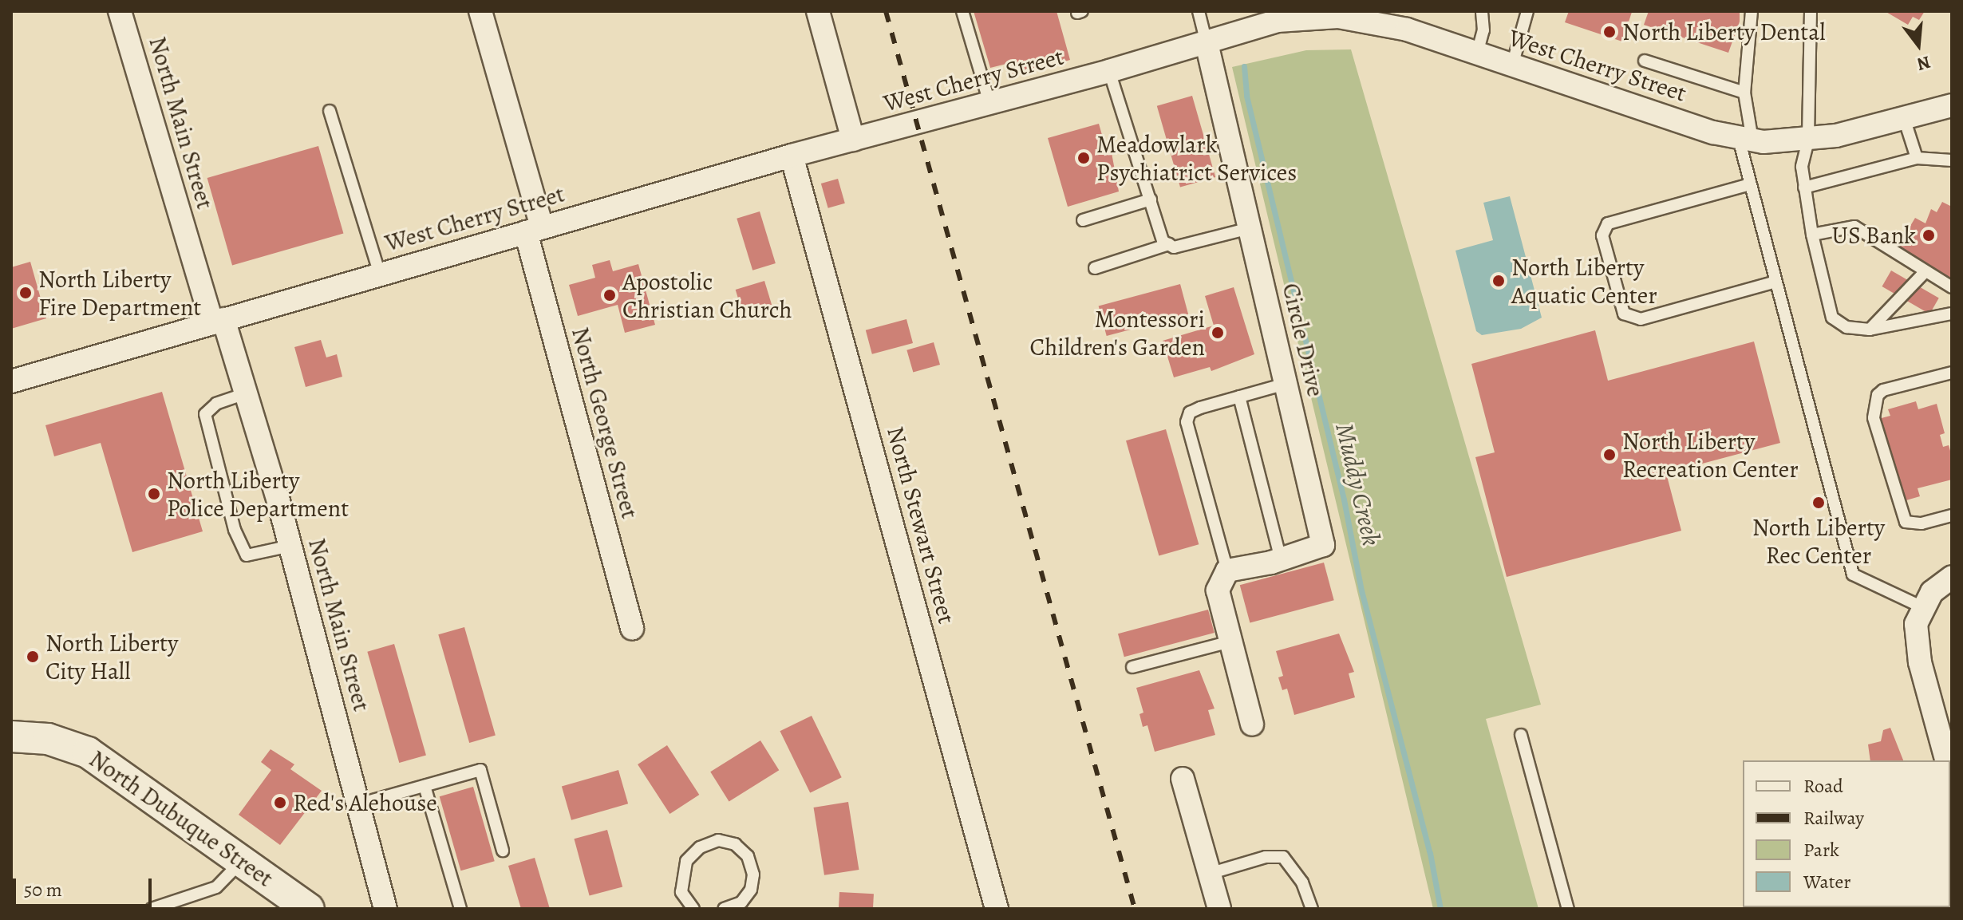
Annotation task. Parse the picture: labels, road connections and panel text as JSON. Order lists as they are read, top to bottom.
{
  "streets": {
    "main road": ["North Dubuque Street"],
    "street": [
      "West Cherry Street",
      "North Main Street",
      "Circle Drive",
      "North George Street",
      "North Stewart Street"
    ]
  },
  "crossings": [
    ["West Cherry Street", "North Main Street"],
    ["West Cherry Street", "Circle Drive"],
    ["West Cherry Street", "North George Street"],
    ["West Cherry Street", "North Stewart Street"]
  ],
  "water": ["Muddy Creek"],
  "places": [
    "North Liberty Dental",
    "Meadowlark Psychiatrict Services",
    "US Bank",
    "North Liberty Aquatic Center",
    "North Liberty Fire Department",
    "Apostolic Christian Church",
    "Montessori Children's Garden",
    "North Liberty Recreation Center",
    "North Liberty Police Department",
    "North Liberty Rec Center",
    "North Liberty City Hall",
    "Red's Alehouse"
  ],
  "legend": [
    "Road",
    "Railway",
    "Park",
    "Water"
  ],
  "scale_bar": "50 m",
  "north": "bottom"
}
